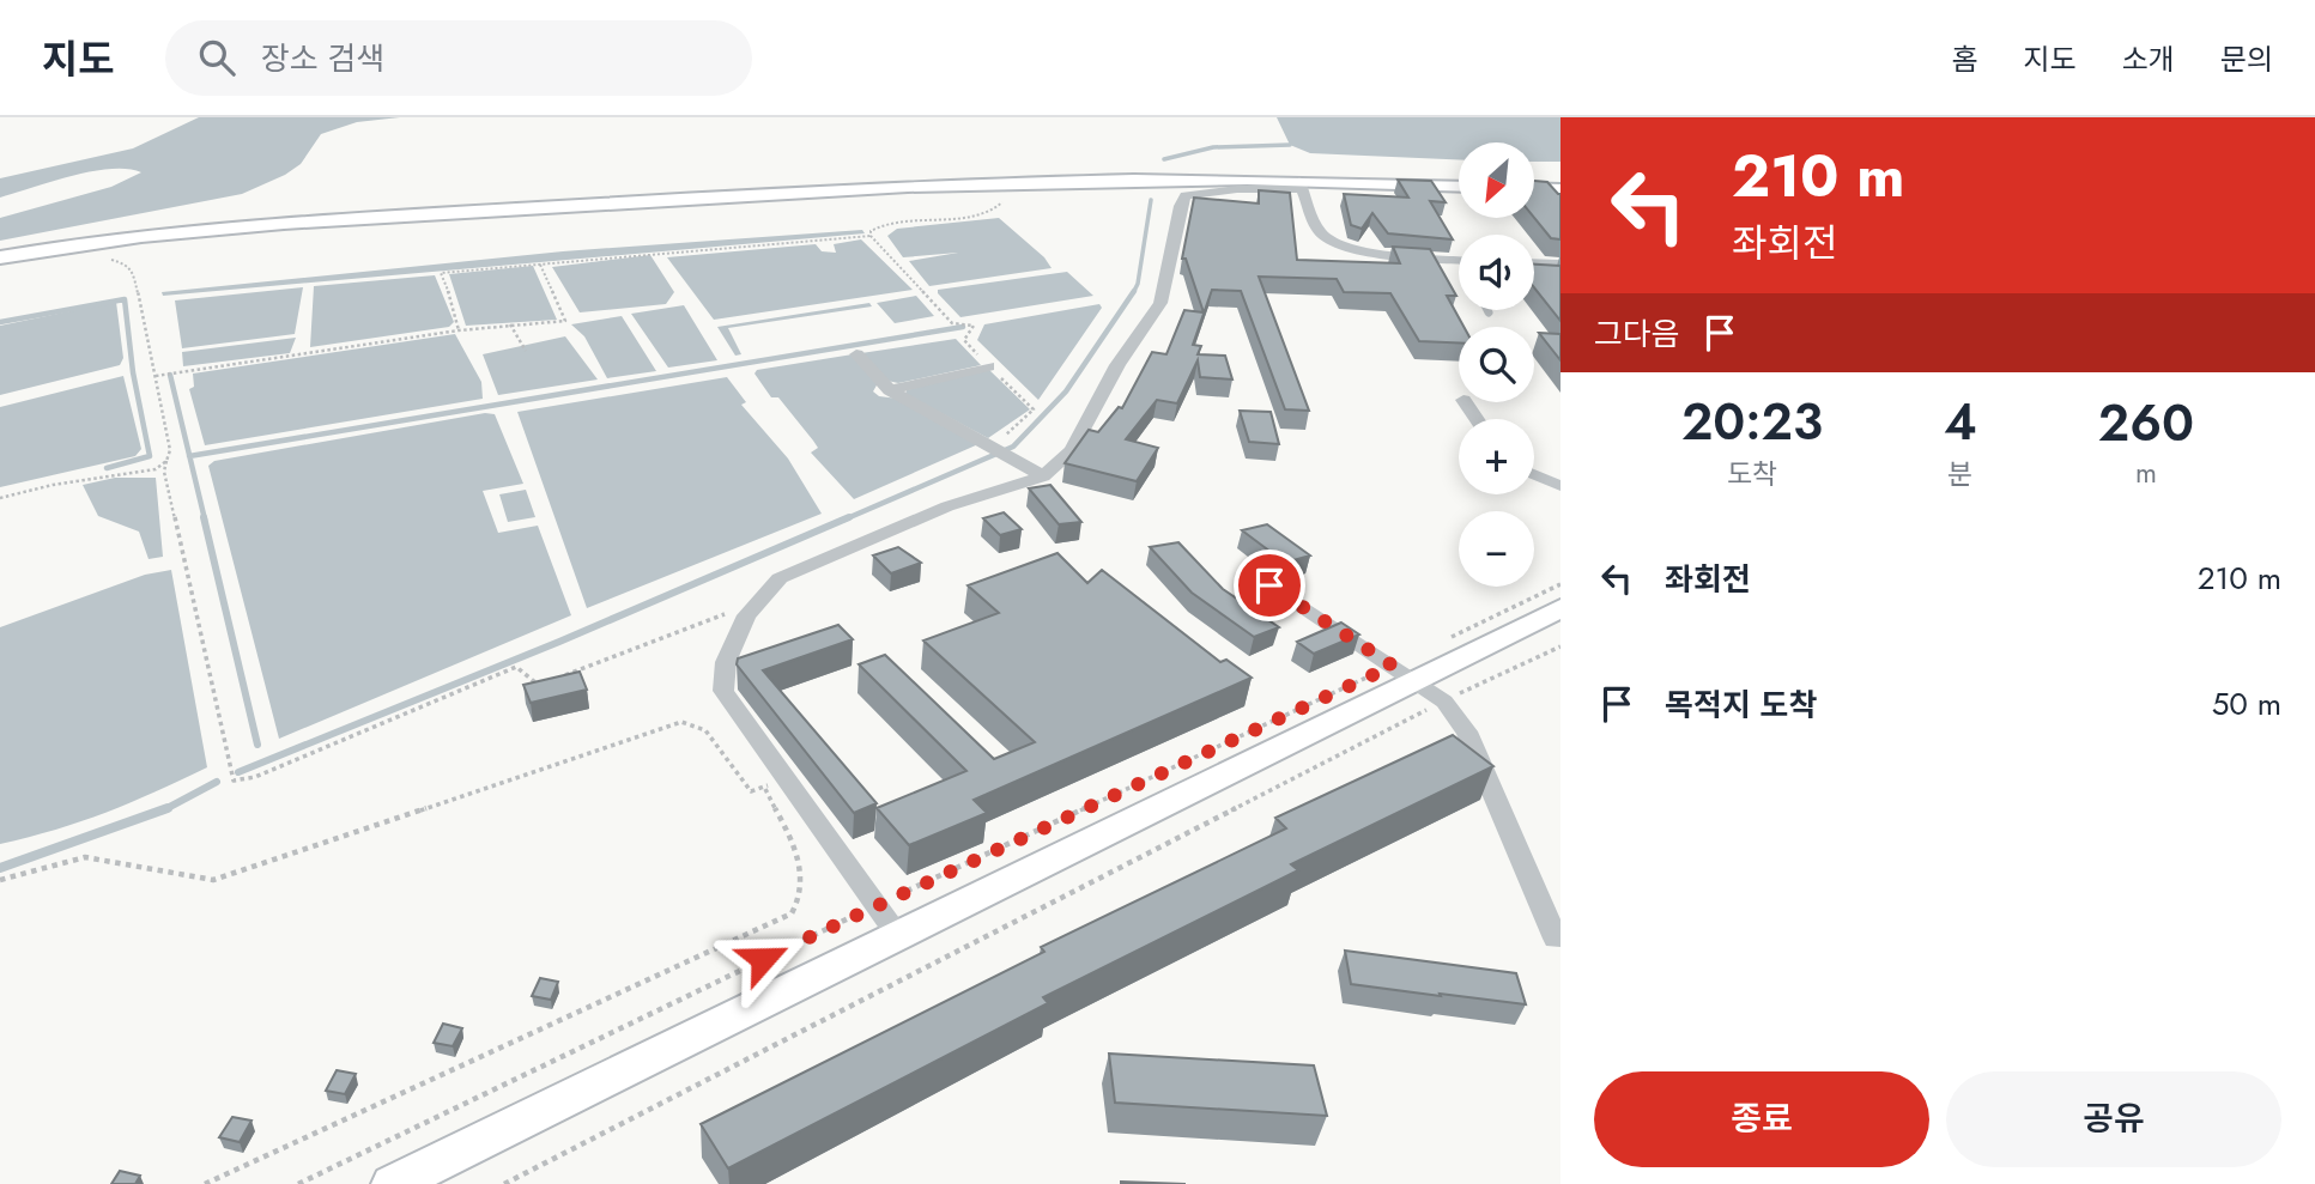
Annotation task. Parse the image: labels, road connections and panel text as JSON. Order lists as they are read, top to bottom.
{
  "north": "bottom left",
  "page": {
    "header": "지도",
    "search": "장소 검색",
    "nav": [
      "홈",
      "지도",
      "소개",
      "문의"
    ],
    "turn": ["210 m", "좌회전"],
    "map_buttons": ["+", "−"],
    "then": "그다음",
    "eta": [
      "20:23",
      "도착",
      "4",
      "분",
      "260",
      "m"
    ],
    "list": [
      {
        "name": "좌회전",
        "value": "210 m"
      },
      {
        "name": "목적지 도착",
        "value": "50 m"
      }
    ],
    "buttons": ["종료", "공유"]
  }
}
